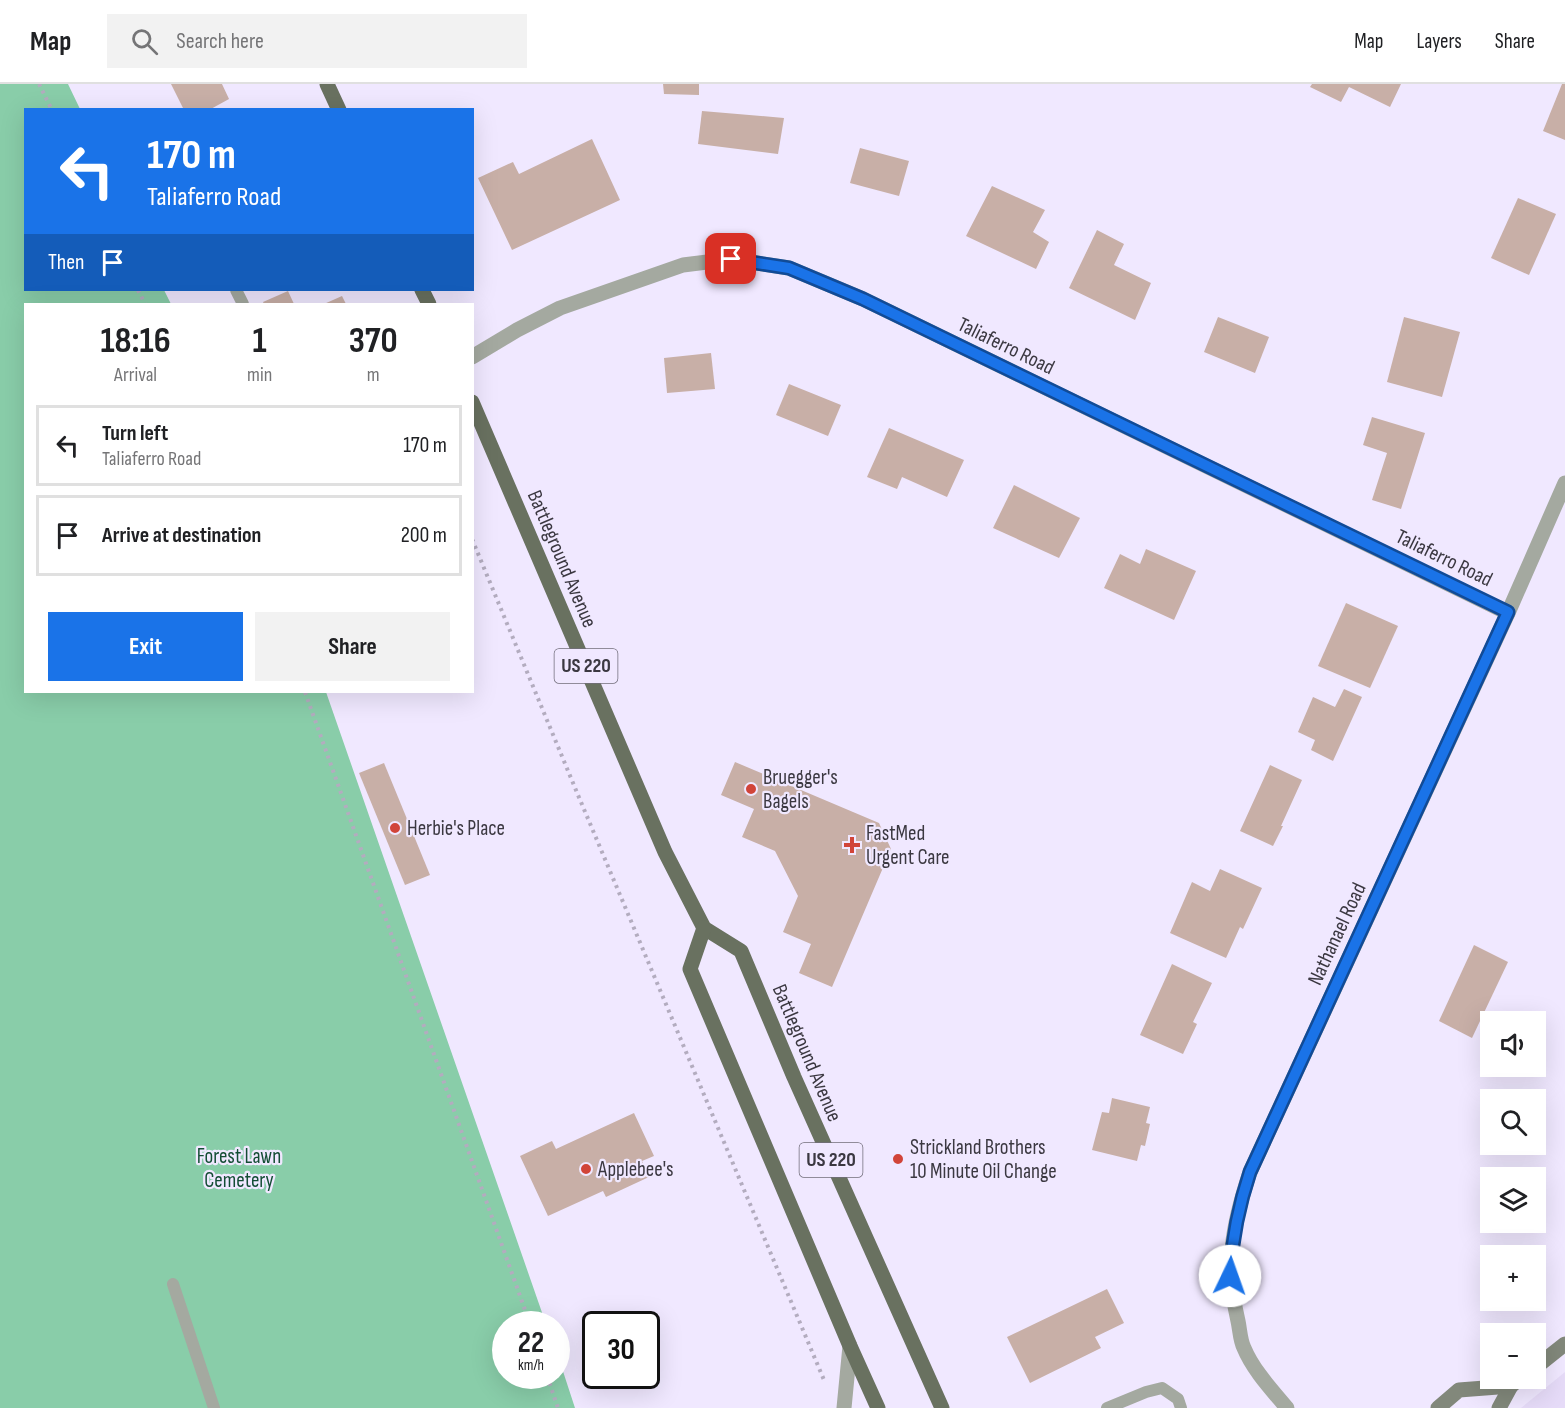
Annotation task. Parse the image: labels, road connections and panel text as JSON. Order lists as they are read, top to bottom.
{
  "streets": {
    "main road": ["Battleground Avenue", "US 220"],
    "street": ["Taliaferro Road", "Nathanael Road"]
  },
  "crossings": [
    ["Taliaferro Road", "Nathanael Road"],
    ["Battleground Avenue", "US 220"]
  ],
  "parks": ["Forest Lawn Cemetery"],
  "places": {
    "other": [
      "Bruegger's Bagels",
      "Herbie's Place",
      "Strickland Brothers 10 Minute Oil Change",
      "Applebee's"
    ],
    "health": ["FastMed Urgent Care"]
  },
  "page": {
    "header": "Map",
    "search": "Search here",
    "nav": ["Map", "Layers", "Share"],
    "turn": ["170 m", "Taliaferro Road"],
    "then": "Then",
    "eta": [
      "18:16",
      "Arrival",
      "1",
      "min",
      "370",
      "m"
    ],
    "list": [
      {
        "name": "Turn left",
        "note": "Taliaferro Road",
        "value": "170 m"
      },
      {
        "name": "Arrive at destination",
        "value": "200 m"
      }
    ],
    "buttons": ["Exit", "Share"],
    "map_buttons": ["+", "−"],
    "speed": "22 km/h",
    "limit": "30"
  }
}
